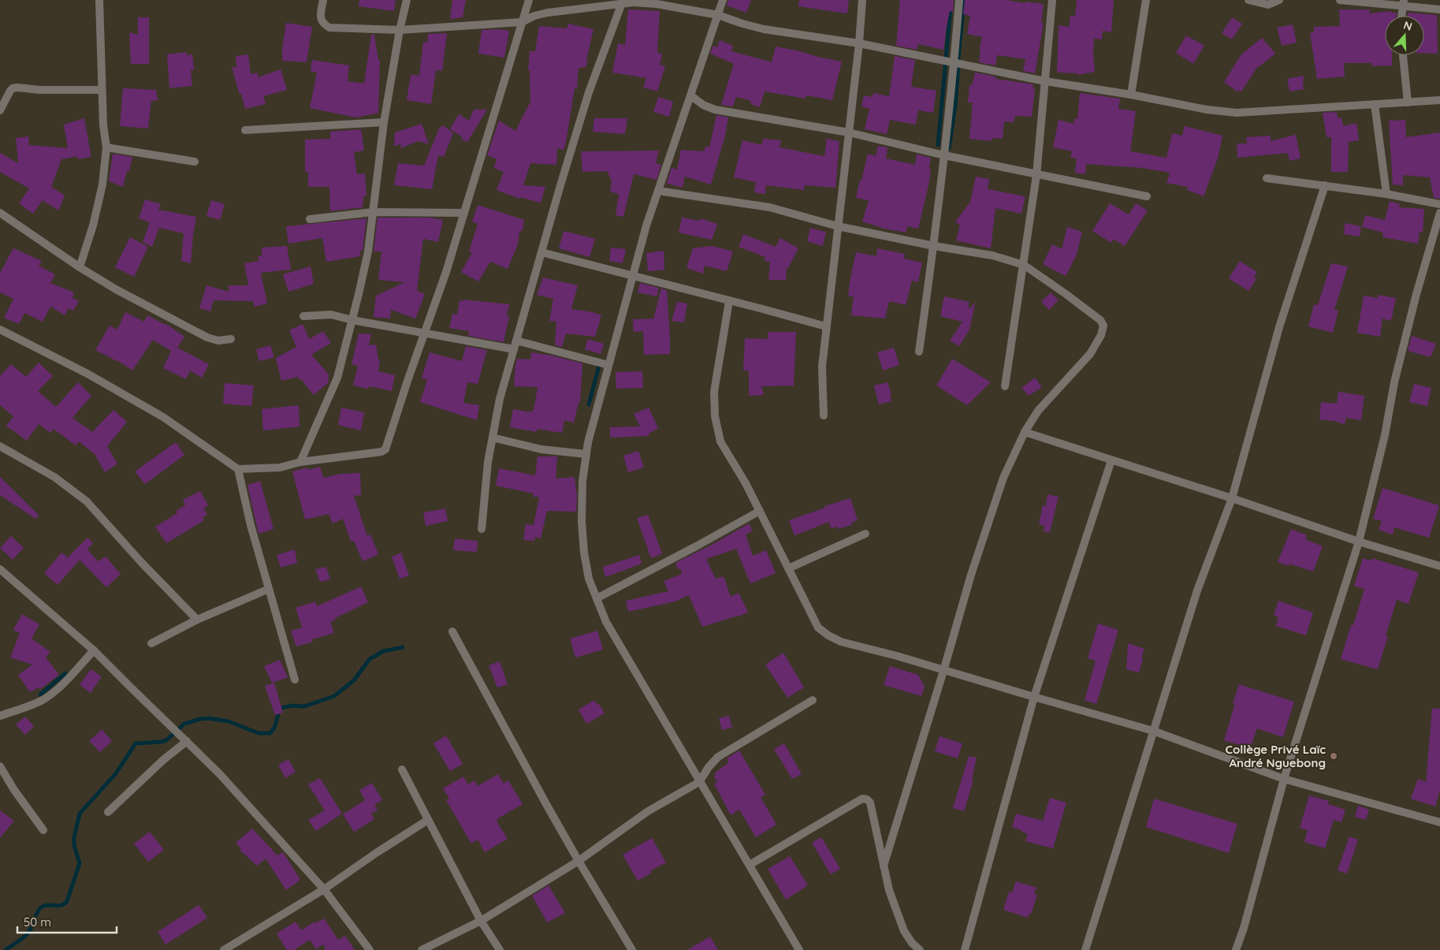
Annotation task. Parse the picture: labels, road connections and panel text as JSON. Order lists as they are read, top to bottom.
{
  "places": ["Collège Privé Laïc André Nguebong"],
  "scale_bar": "50 m",
  "north": "top"
}
